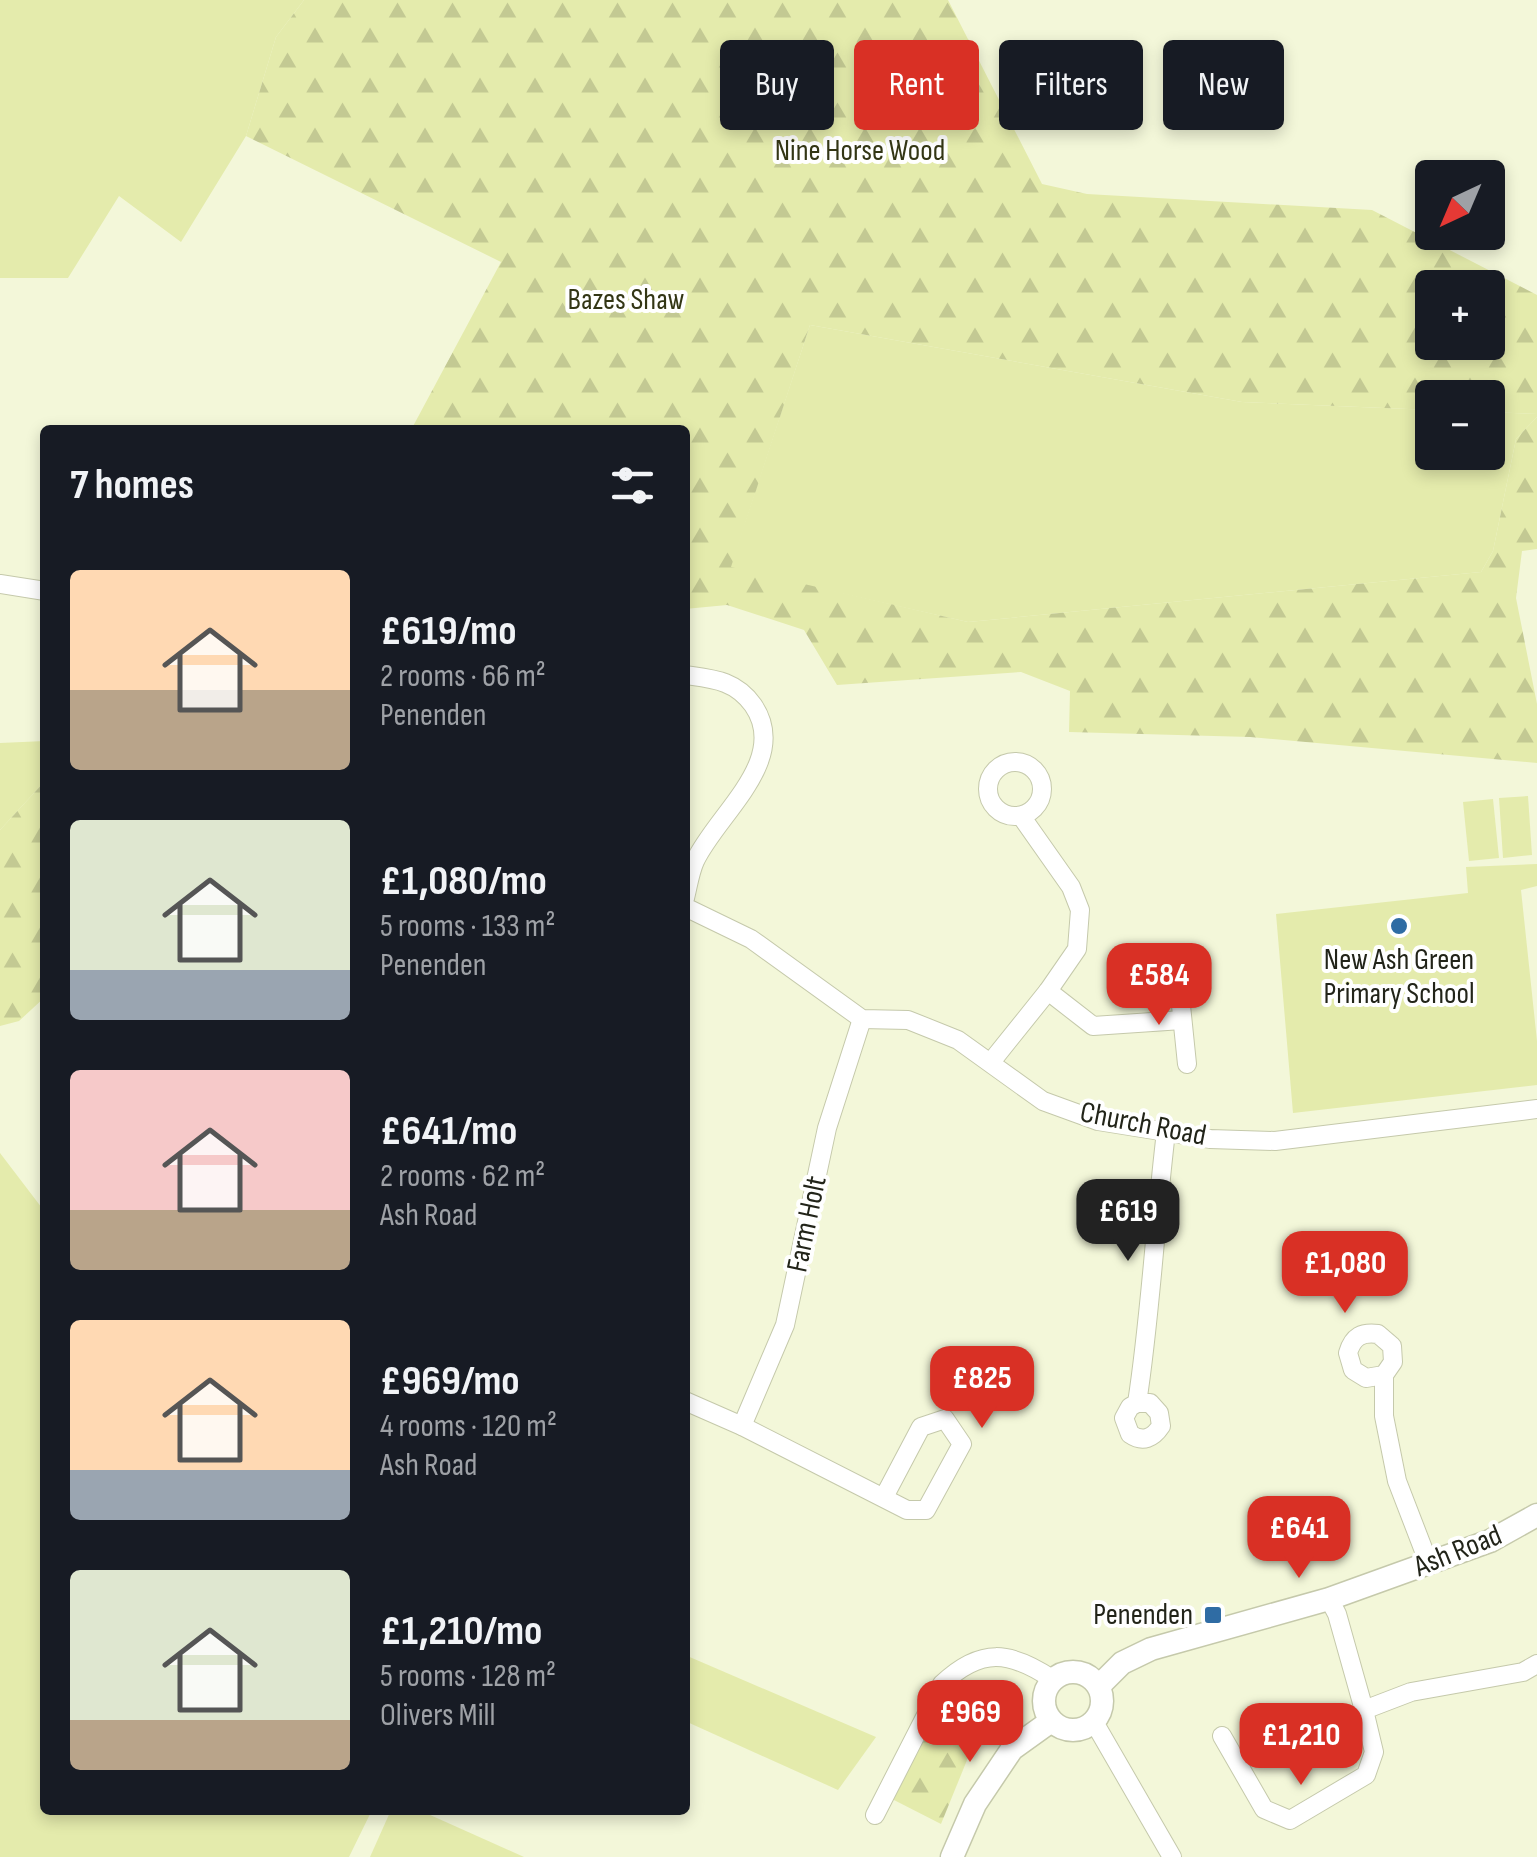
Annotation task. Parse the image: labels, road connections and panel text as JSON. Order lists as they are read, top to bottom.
{
  "streets": {
    "street": ["Church Road", "Farm Holt", "Ash Road"]
  },
  "crossings": [
    ["Church Road", "Farm Holt"]
  ],
  "parks": ["Nine Horse Wood", "Bazes Shaw"],
  "places": {
    "other": ["New Ash Green Primary School"],
    "transit": ["Penenden"]
  },
  "north": "bottom left",
  "page": {
    "chip": [
      "Buy",
      "Rent",
      "Filters",
      "New"
    ],
    "map_buttons": ["+", "−"],
    "heading": "7 homes",
    "list": [
      {
        "name": "£619/mo",
        "note": "2 rooms · 66 m² · Penenden"
      },
      {
        "name": "£1,080/mo",
        "note": "5 rooms · 133 m² · Penenden"
      },
      {
        "name": "£641/mo",
        "note": "2 rooms · 62 m² · Ash Road"
      },
      {
        "name": "£969/mo",
        "note": "4 rooms · 120 m² · Ash Road"
      },
      {
        "name": "£1,210/mo",
        "note": "5 rooms · 128 m² · Olivers Mill"
      }
    ],
    "price": [
      "£584",
      "£619",
      "£1,080",
      "£825",
      "£641",
      "£969",
      "£1,210"
    ]
  }
}
